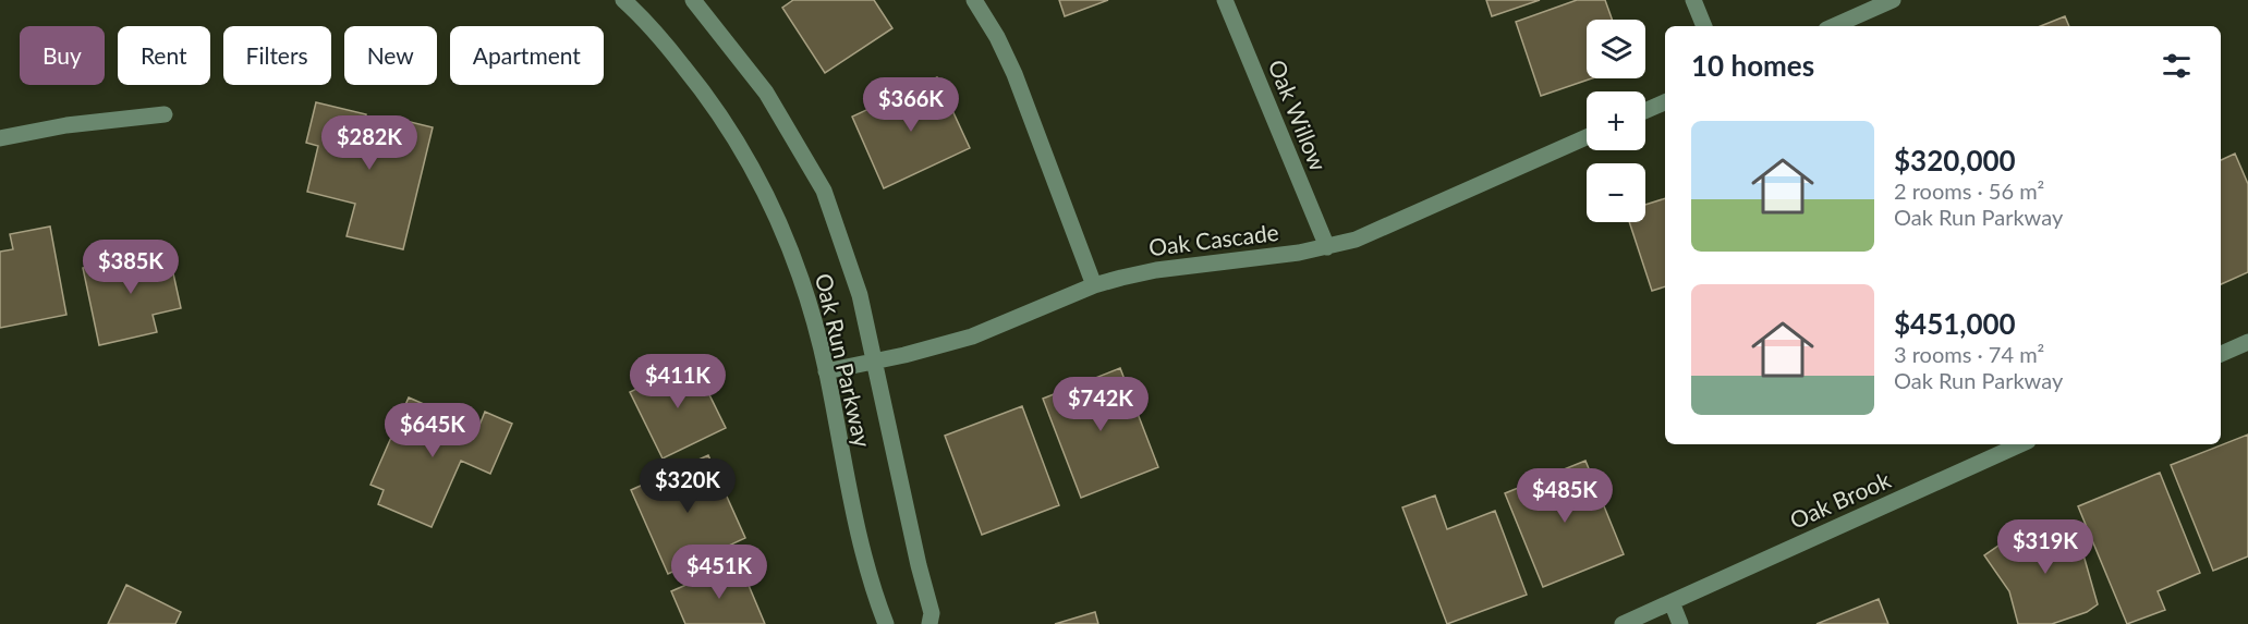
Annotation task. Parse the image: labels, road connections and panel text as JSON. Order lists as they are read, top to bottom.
{
  "streets": {
    "street": [
      "Oak Willow",
      "Oak Cascade",
      "Oak Run Parkway",
      "Oak Brook"
    ]
  },
  "crossings": [
    ["Oak Willow", "Oak Cascade"],
    ["Oak Cascade", "Oak Run Parkway"]
  ],
  "page": {
    "map_buttons": ["+", "−"],
    "chip": [
      "Buy",
      "Rent",
      "Filters",
      "New",
      "Apartment"
    ],
    "heading": "10 homes",
    "price": [
      "$366K",
      "$282K",
      "$385K",
      "$411K",
      "$742K",
      "$645K",
      "$320K",
      "$485K",
      "$319K",
      "$451K"
    ],
    "list": [
      {
        "name": "$320,000",
        "note": "2 rooms · 56 m² · Oak Run Parkway"
      },
      {
        "name": "$451,000",
        "note": "3 rooms · 74 m² · Oak Run Parkway"
      }
    ]
  }
}
